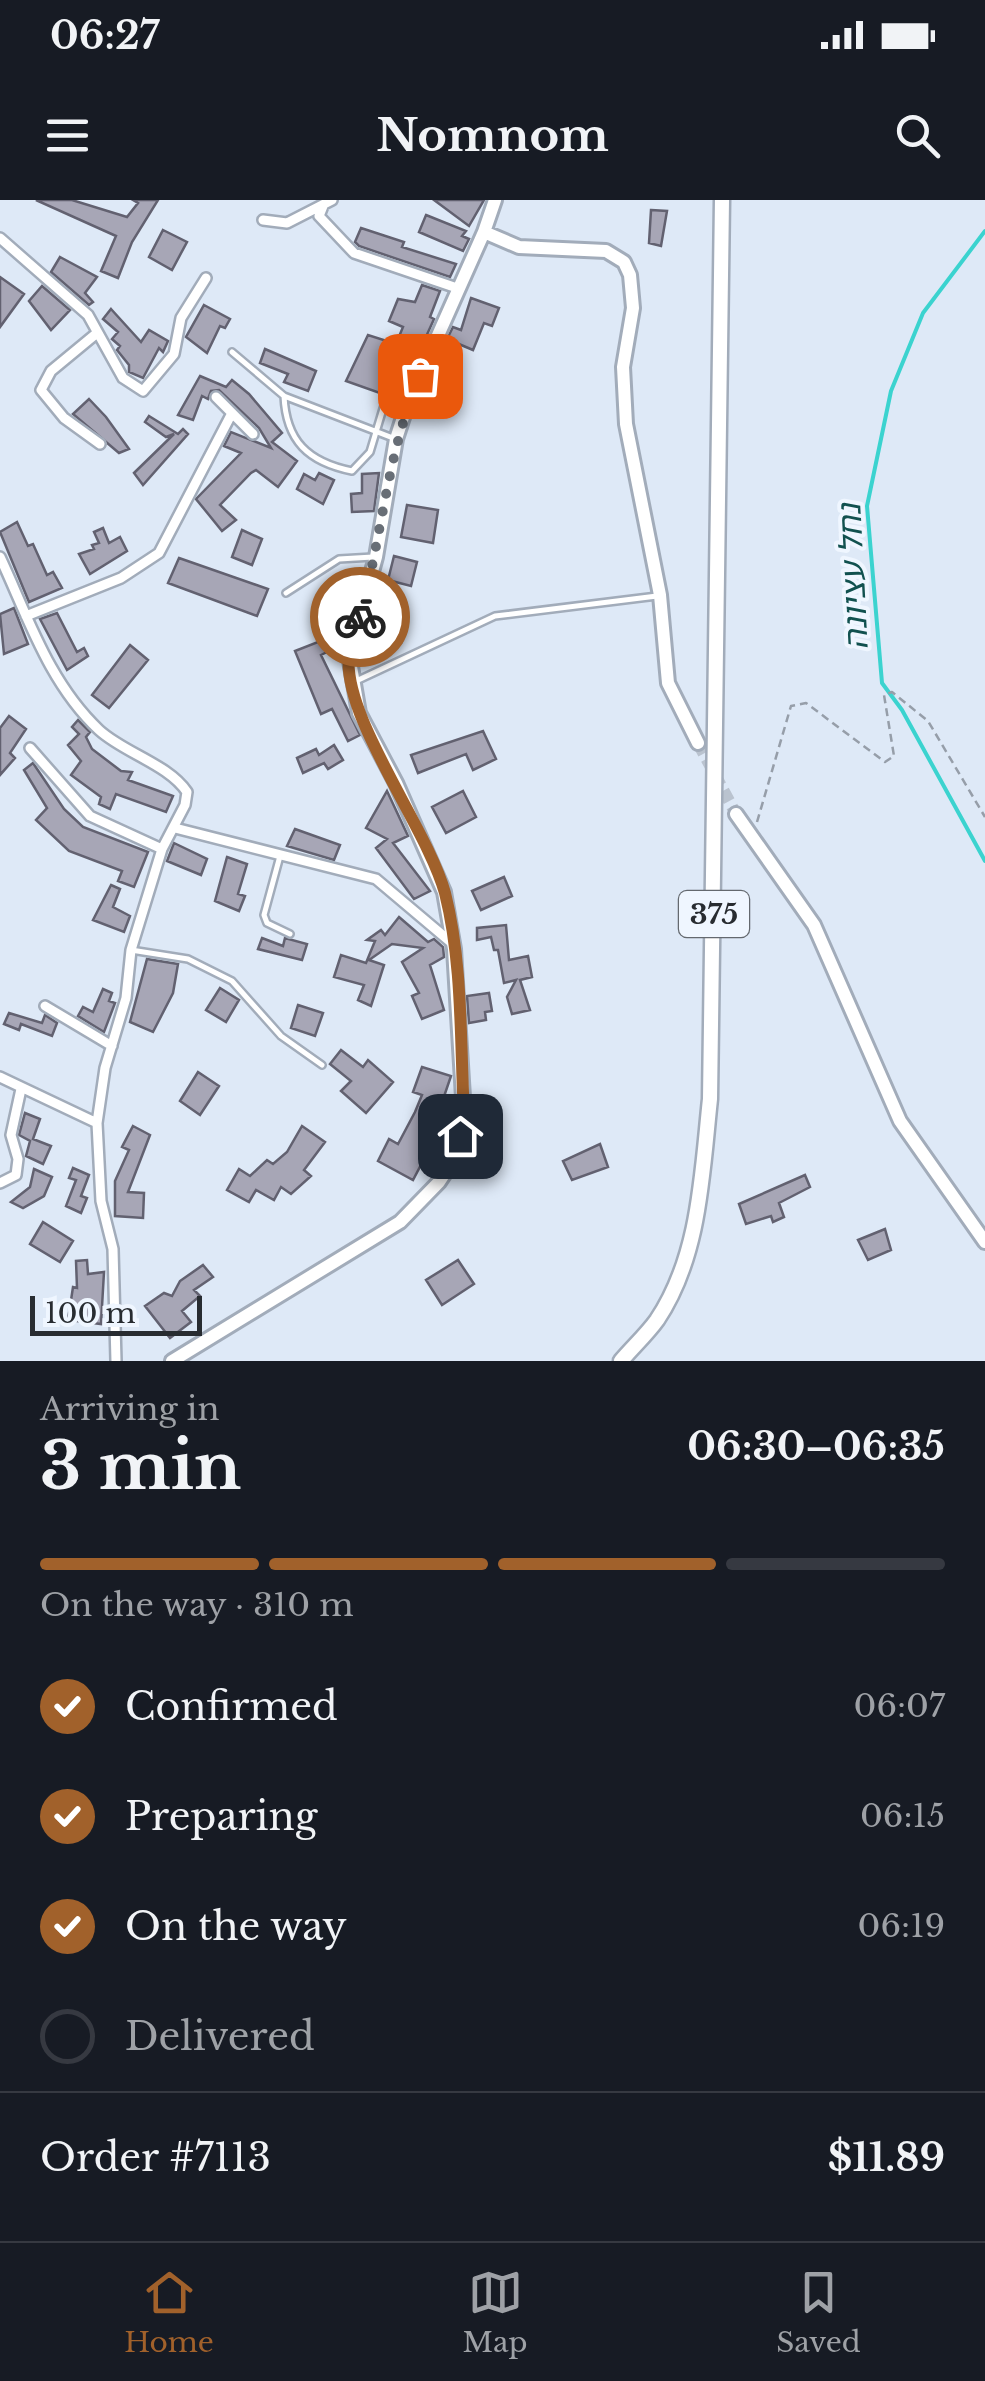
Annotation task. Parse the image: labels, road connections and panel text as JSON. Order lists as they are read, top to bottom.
{
  "streets": {
    "main road": ["375"]
  },
  "water": ["נחל עציונה"],
  "scale_bar": "100 m",
  "page": {
    "status": "06:27",
    "header": "Nomnom",
    "scale": "100 m",
    "heading": ["3 min", "Arriving in", "06:30–06:35"],
    "panel": ["Order #7113", "$11.89"],
    "bar": "On the way · 310 m",
    "list": [
      ["Confirmed", "06:07"],
      ["Preparing", "06:15"],
      ["On the way", "06:19"],
      "Delivered"
    ],
    "tabs": ["Home", "Map", "Saved"]
  }
}
